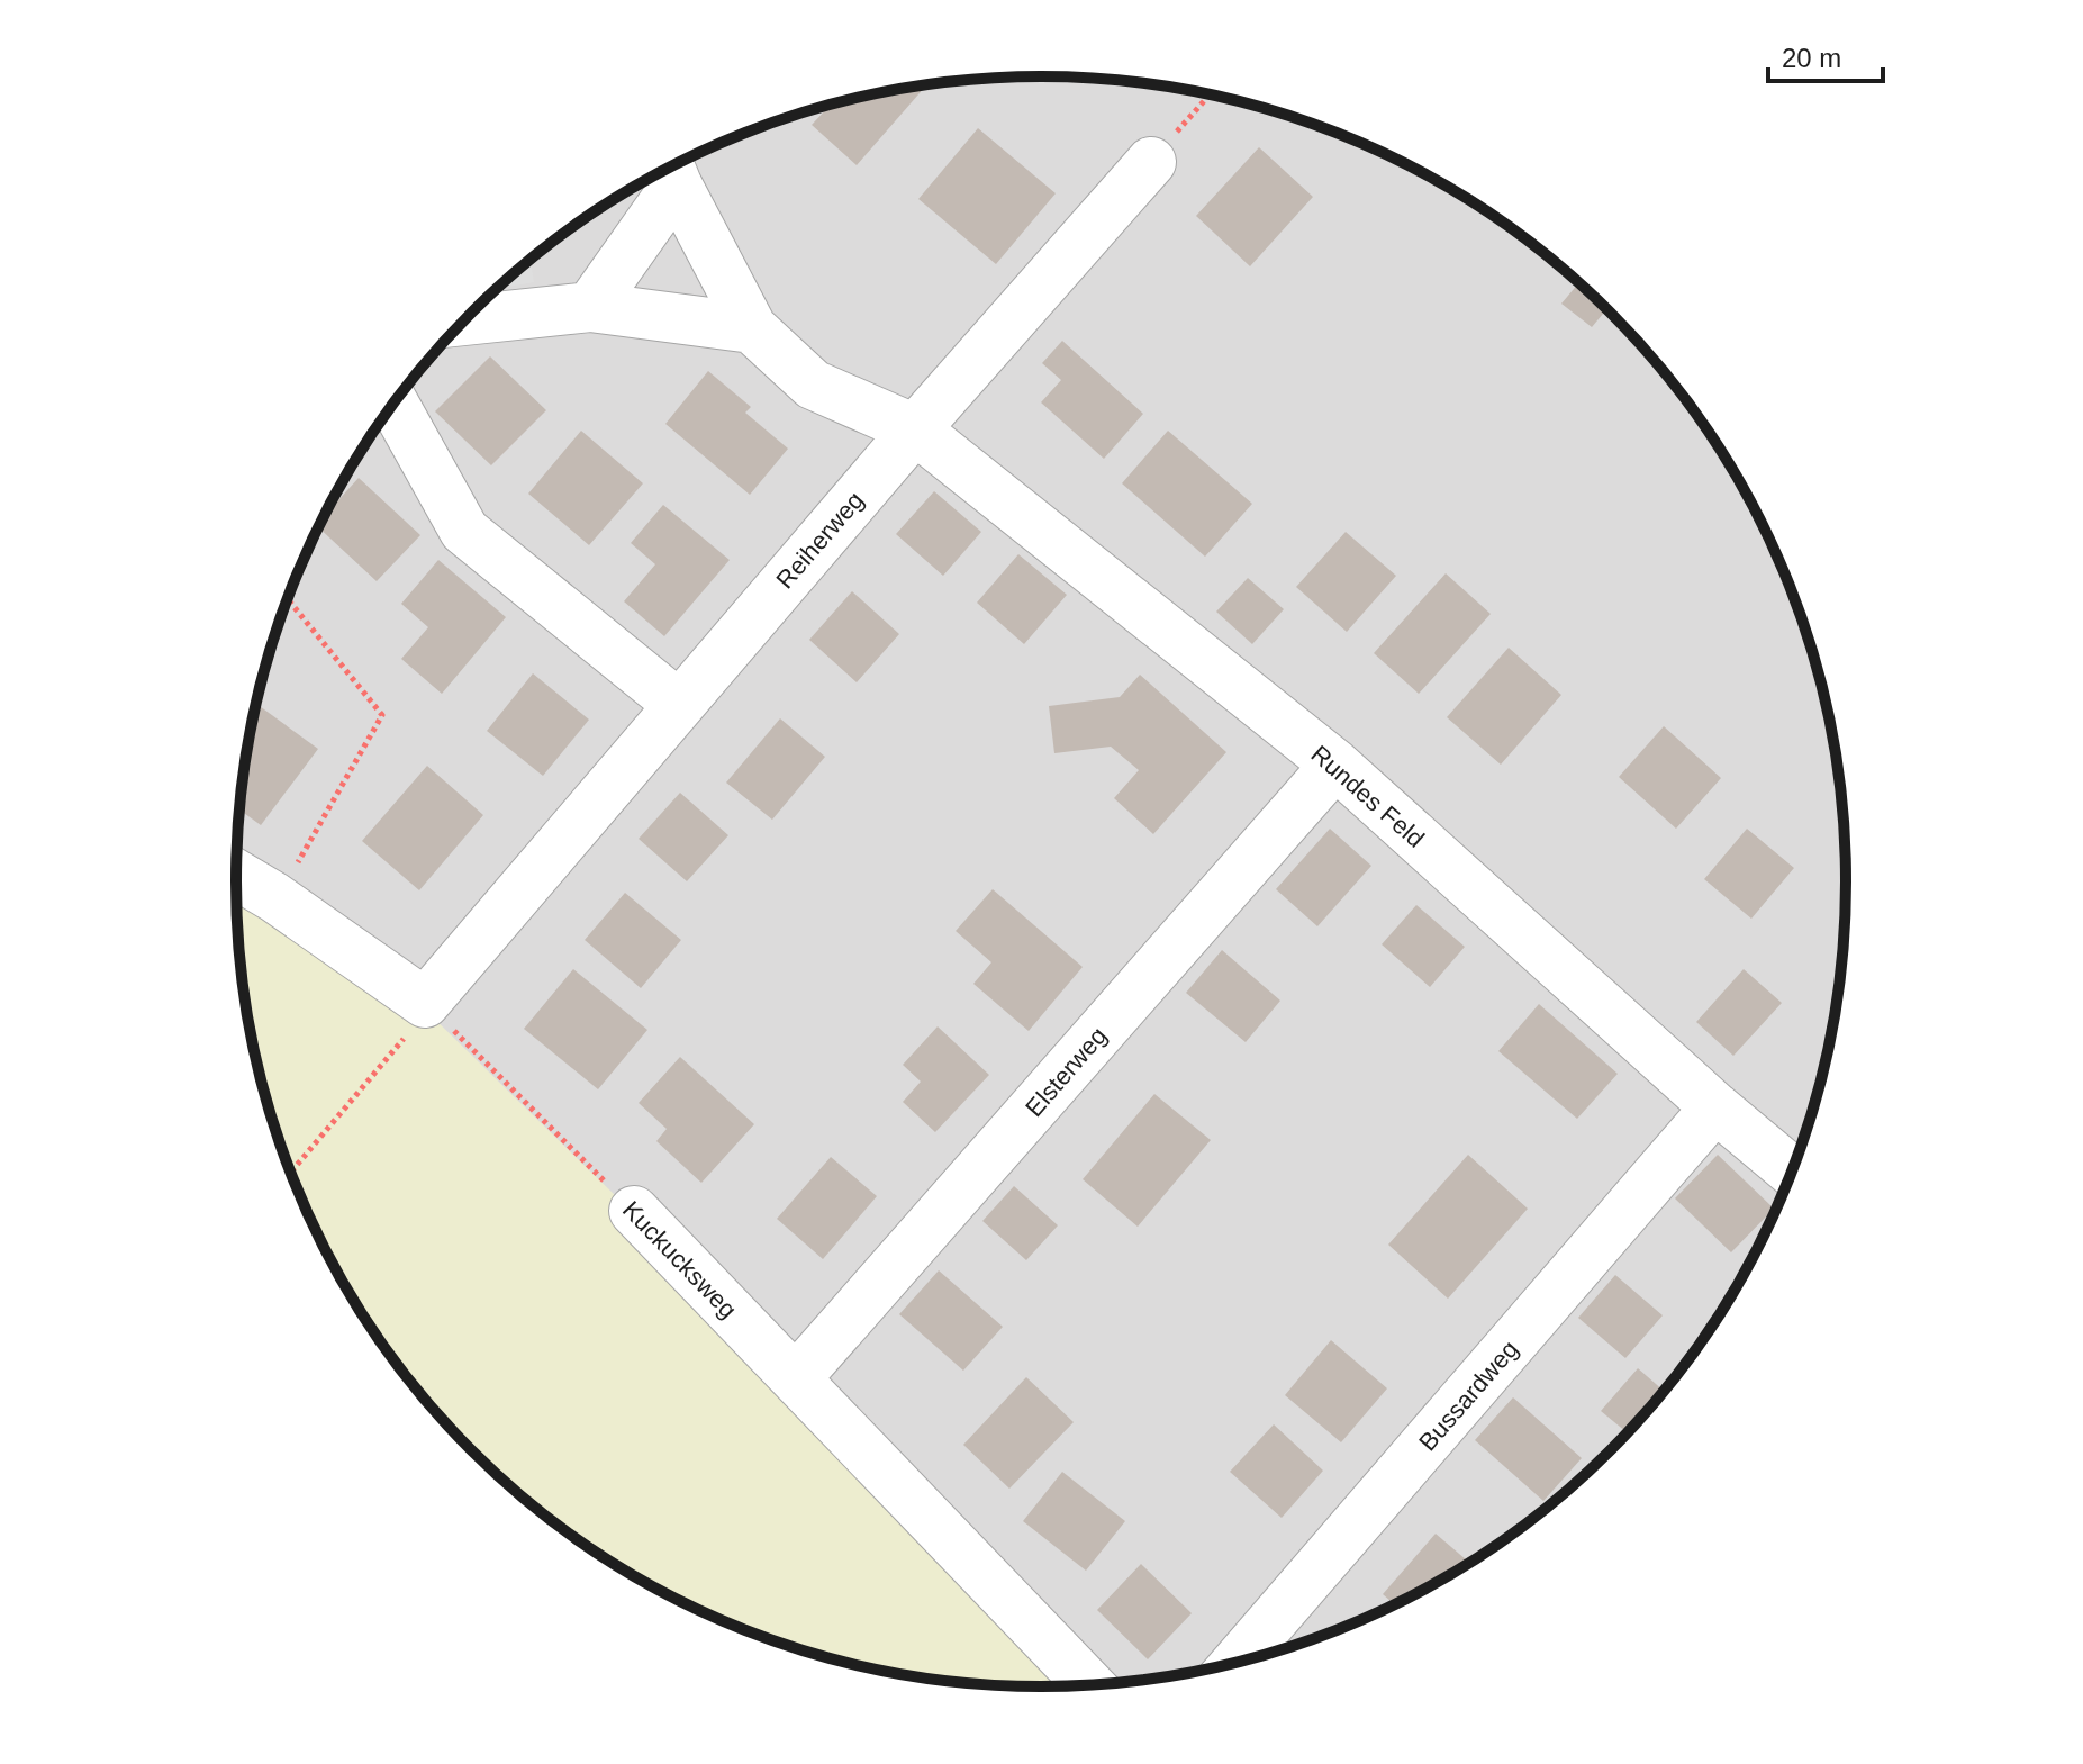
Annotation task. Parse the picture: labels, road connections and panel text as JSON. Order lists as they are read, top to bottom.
{
  "streets": {
    "street": [
      "Reiherweg",
      "Rundes Feld",
      "Elsterweg",
      "Kuckucksweg",
      "Bussardweg"
    ]
  },
  "crossings": [
    ["Reiherweg", "Rundes Feld"],
    ["Reiherweg", "Kuckucksweg"],
    ["Rundes Feld", "Elsterweg"],
    ["Rundes Feld", "Bussardweg"],
    ["Elsterweg", "Kuckucksweg"]
  ],
  "scale_bar": "20 m"
}
